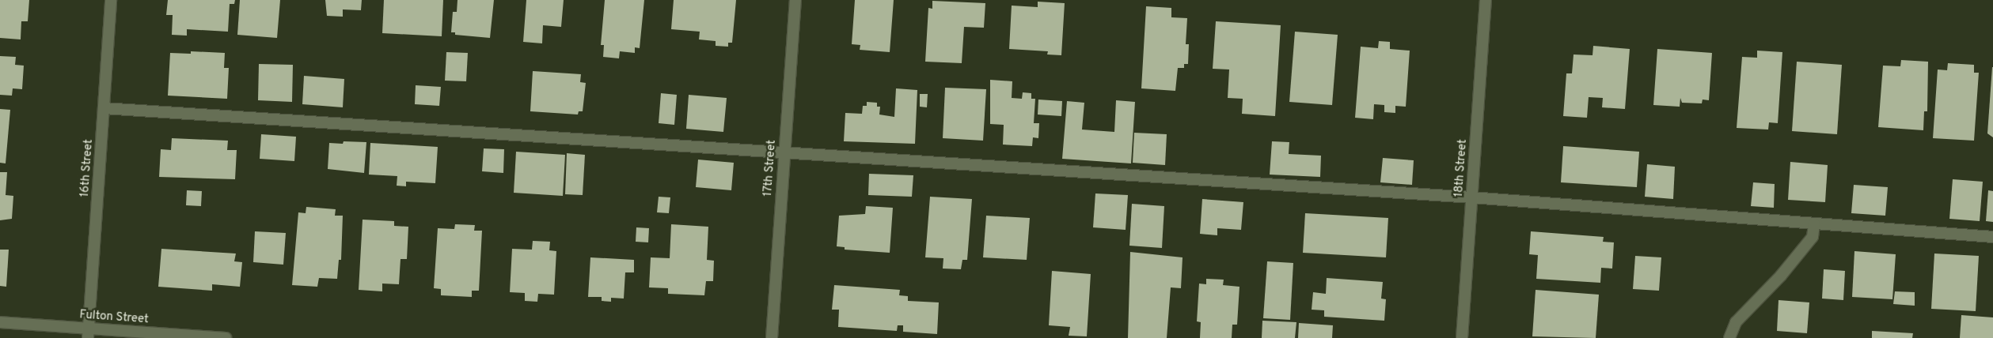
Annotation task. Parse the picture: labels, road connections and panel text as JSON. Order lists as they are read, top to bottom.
{
  "streets": {
    "street": [
      "16th Street",
      "17th Street",
      "18th Street",
      "Fulton Street"
    ]
  },
  "crossings": [
    ["16th Street", "Fulton Street"]
  ]
}
